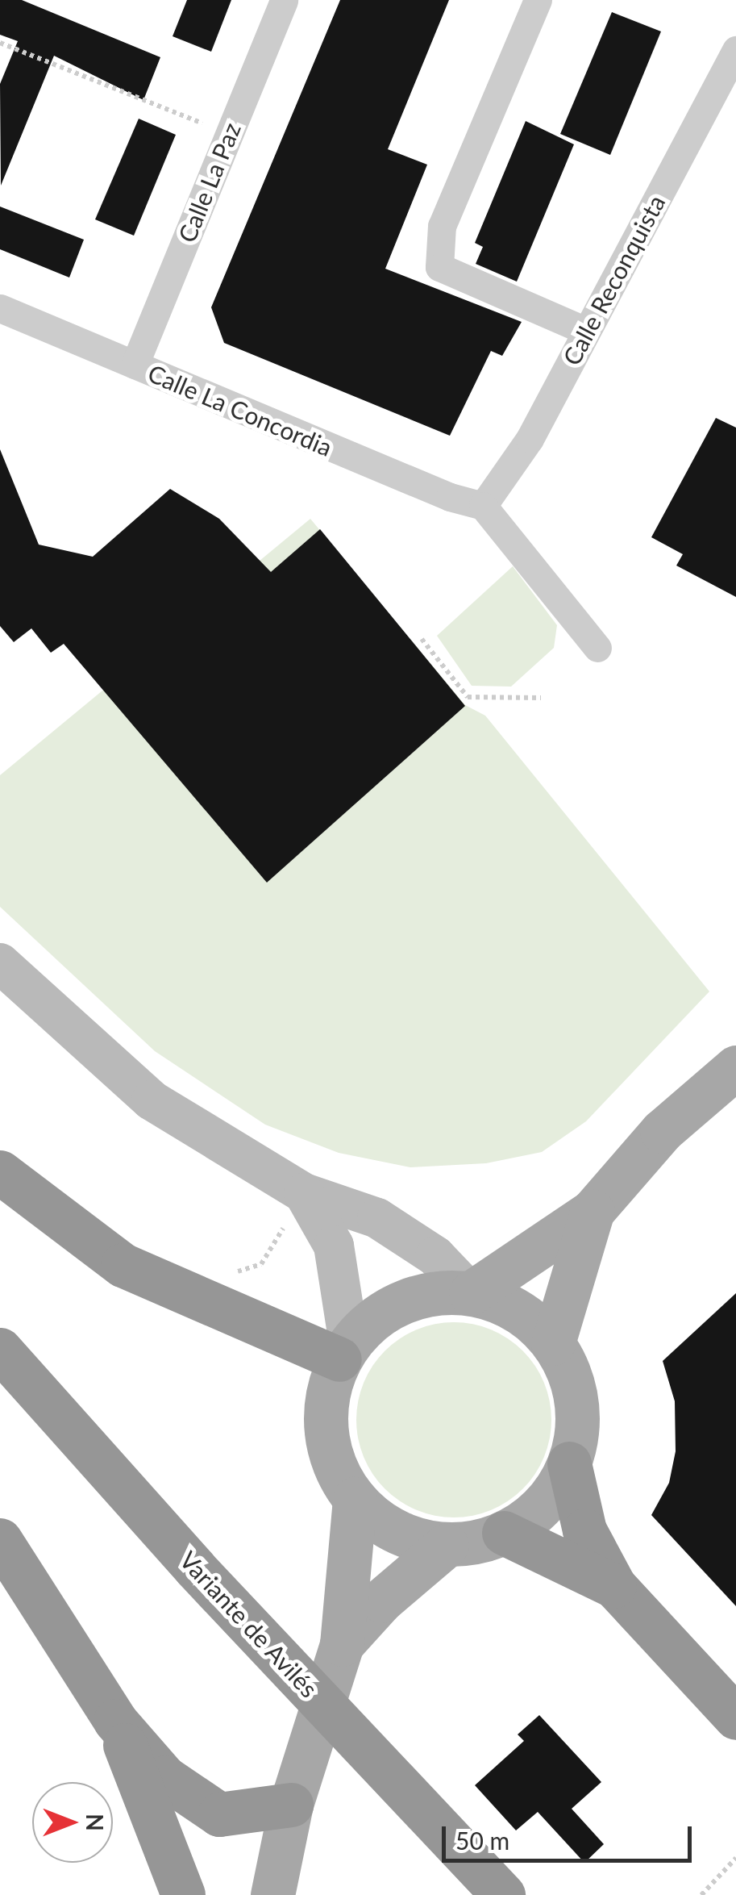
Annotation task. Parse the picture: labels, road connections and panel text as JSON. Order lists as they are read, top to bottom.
{
  "streets": {
    "highway": ["Variante de Avilés"],
    "street": ["Calle La Paz", "Calle Reconquista", "Calle La Concordia"]
  },
  "crossings": [
    ["Calle La Paz", "Calle La Concordia"],
    ["Calle Reconquista", "Calle La Concordia"]
  ],
  "scale_bar": "50 m",
  "north": "right"
}
